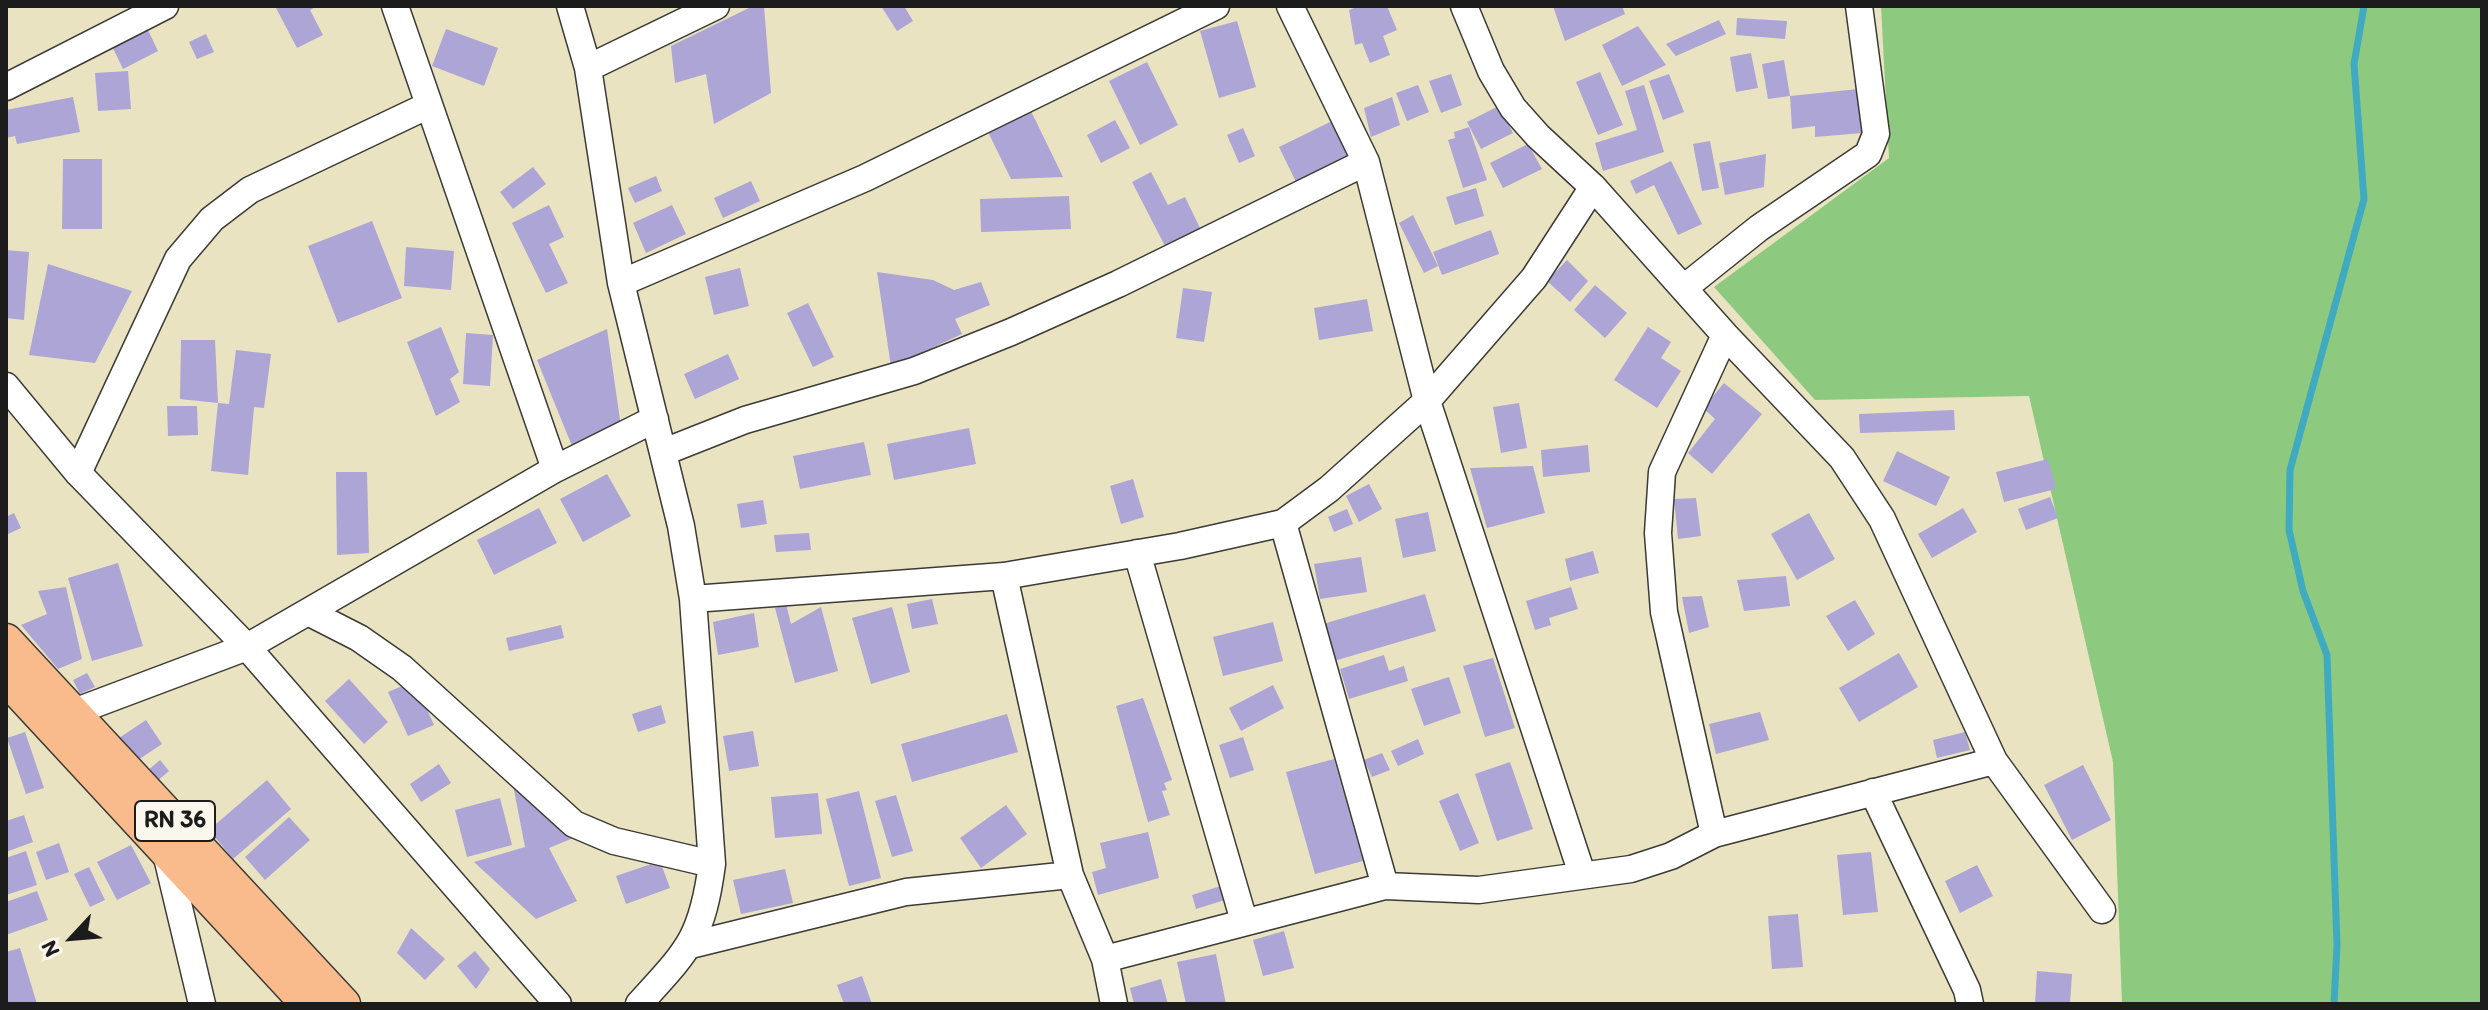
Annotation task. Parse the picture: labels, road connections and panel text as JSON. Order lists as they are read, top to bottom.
{
  "streets": {
    "main road": ["RN 36"]
  },
  "north": "bottom left"
}
